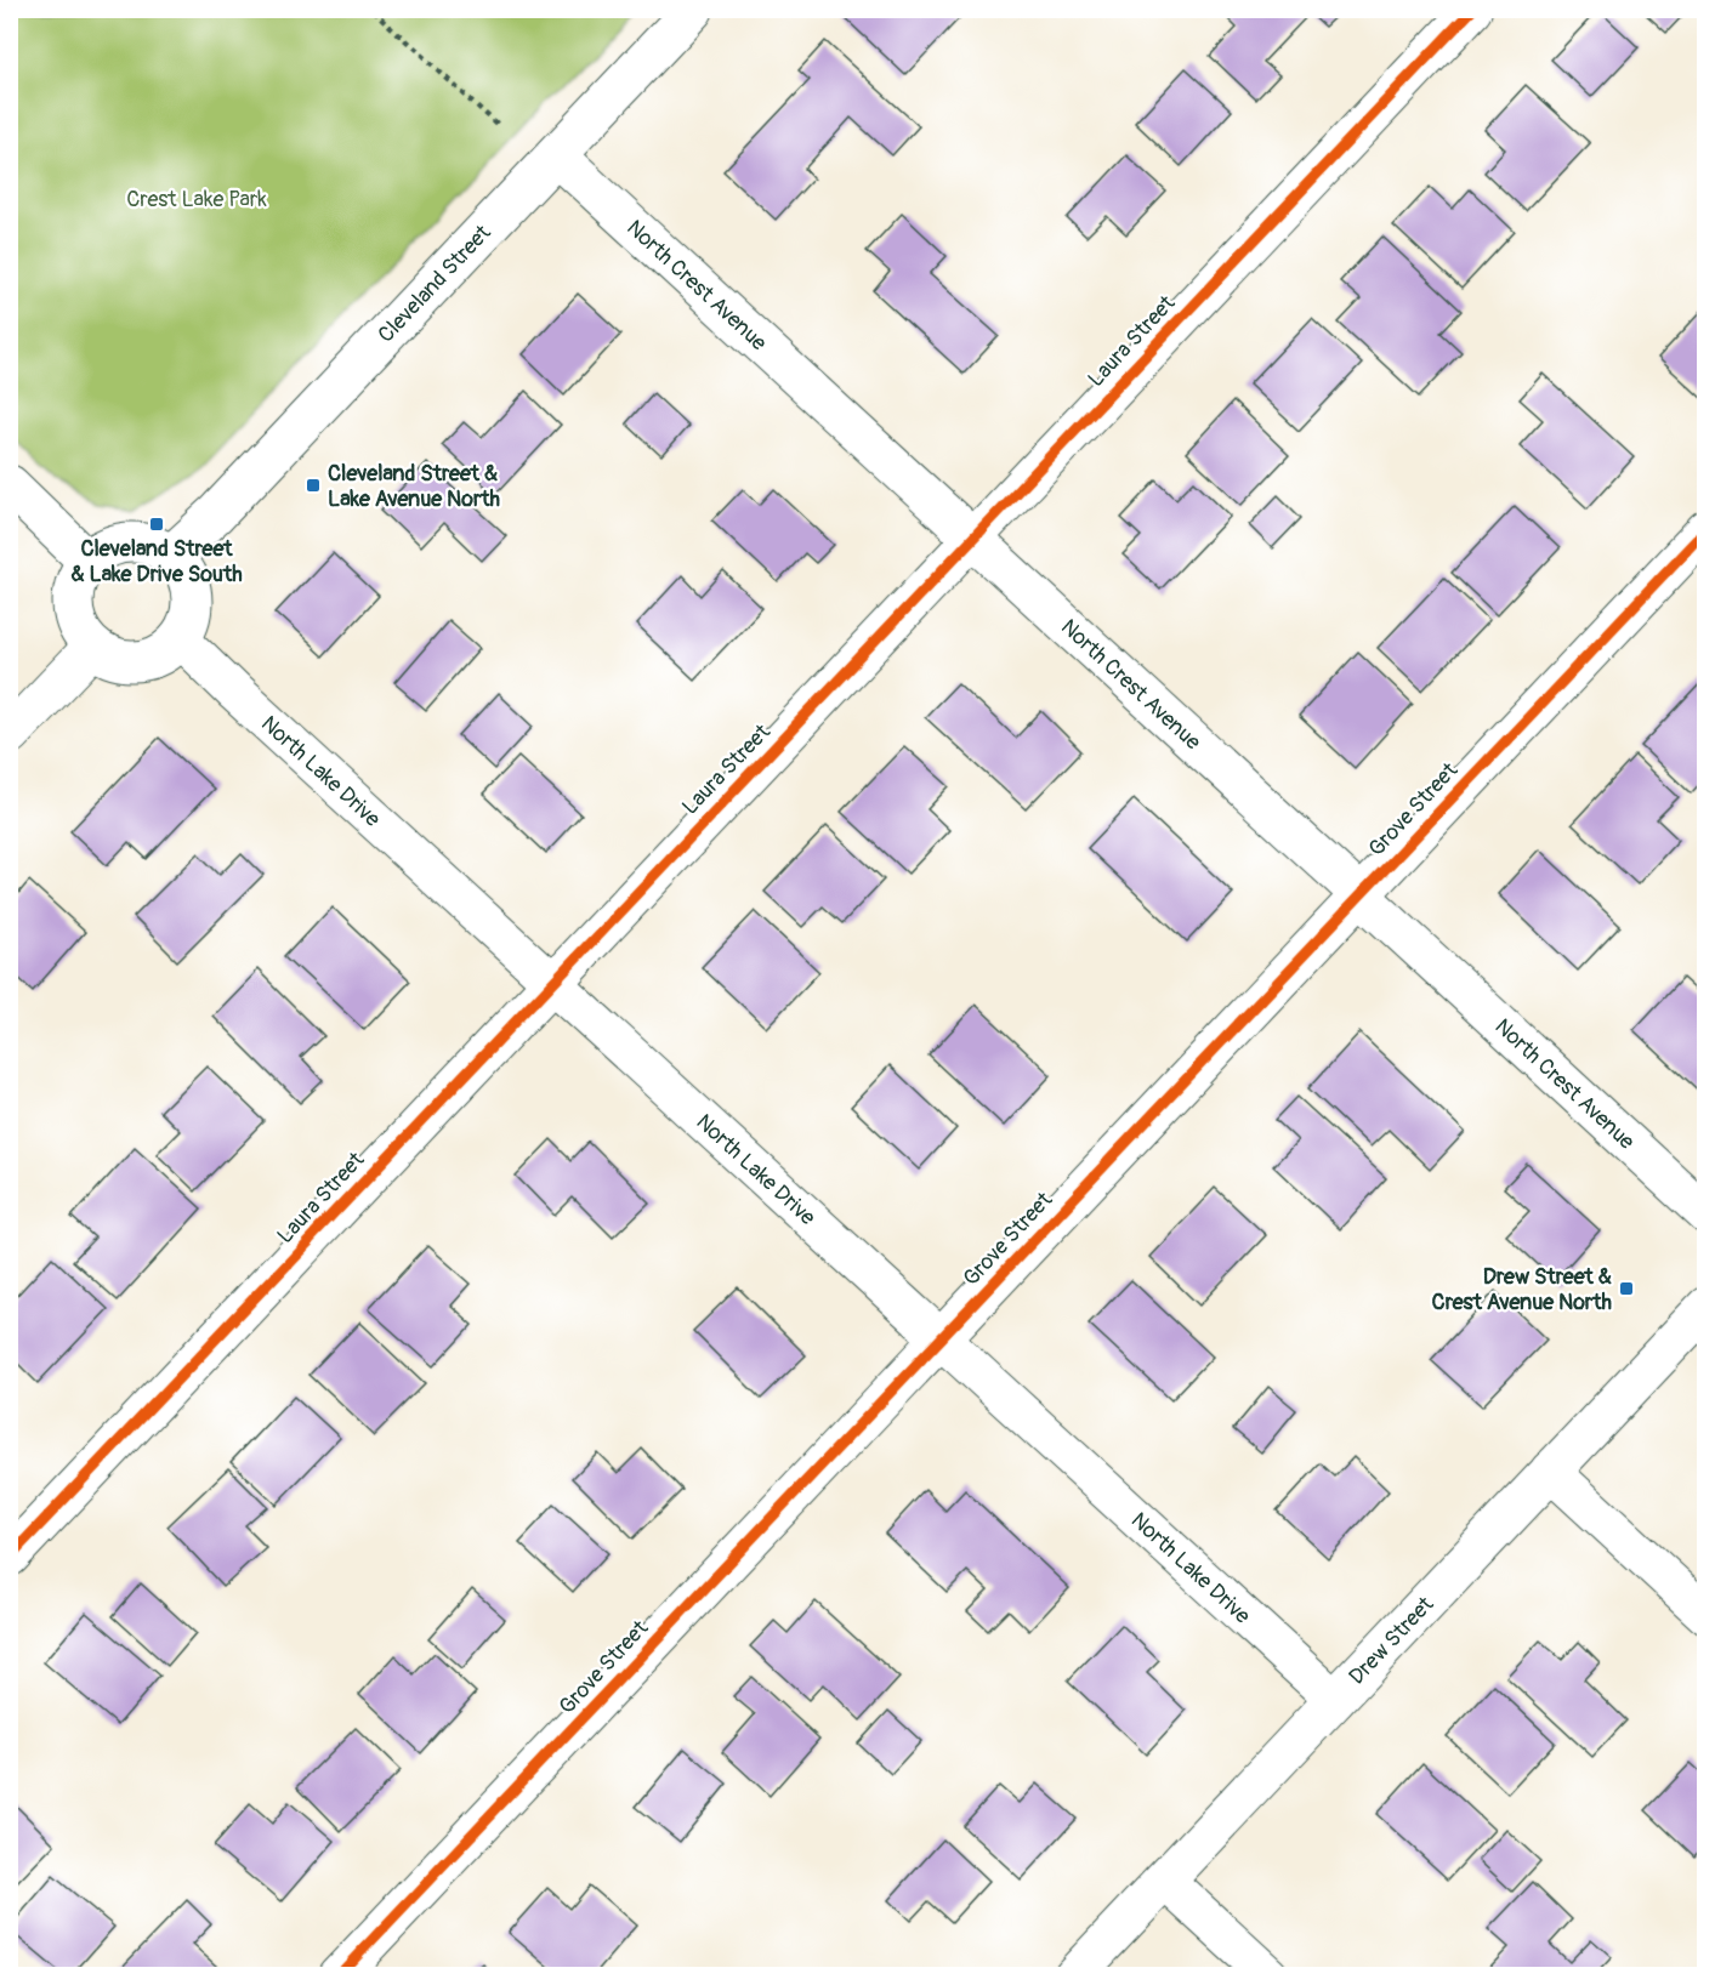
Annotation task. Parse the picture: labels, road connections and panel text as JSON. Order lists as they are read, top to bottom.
{
  "streets": {
    "street": [
      "Cleveland Street",
      "North Crest Avenue",
      "Laura Street",
      "North Lake Drive",
      "Grove Street",
      "Drew Street"
    ]
  },
  "crossings": [
    ["Cleveland Street", "North Crest Avenue"],
    ["Cleveland Street", "North Lake Drive"],
    ["North Crest Avenue", "Laura Street"],
    ["North Crest Avenue", "Grove Street"],
    ["Laura Street", "North Lake Drive"],
    ["North Lake Drive", "Grove Street"],
    ["North Lake Drive", "Drew Street"]
  ],
  "parks": ["Crest Lake Park"],
  "places": {
    "transit": ["Cleveland Street & Lake Avenue North", "Cleveland Street & Lake Drive South", "Drew Street & Crest Avenue North"]
  }
}
